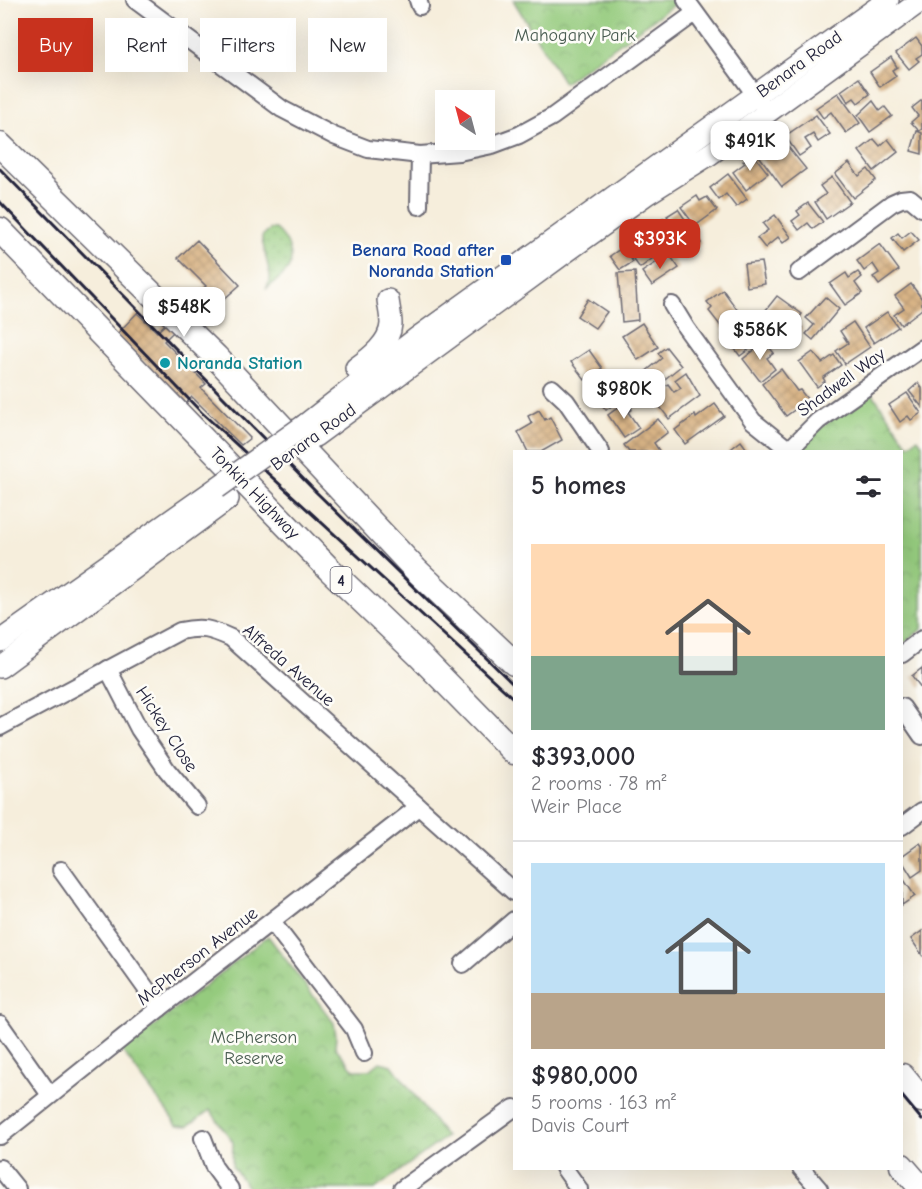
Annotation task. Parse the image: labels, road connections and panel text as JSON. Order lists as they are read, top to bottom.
{
  "streets": {
    "highway": ["Tonkin Highway", "4"],
    "main road": ["Benara Road"],
    "street": [
      "Shadwell Way",
      "Alfreda Avenue",
      "Hickey Close",
      "McPherson Avenue"
    ]
  },
  "crossings": [
    ["Alfreda Avenue", "Hickey Close"],
    ["Alfreda Avenue", "McPherson Avenue"]
  ],
  "parks": ["Mahogany Park", "McPherson Reserve"],
  "places": {
    "transit": ["Benara Road after Noranda Station"],
    "other": ["Noranda Station"]
  },
  "north": "top left",
  "page": {
    "chip": [
      "Buy",
      "Rent",
      "Filters",
      "New"
    ],
    "price": [
      "$491K",
      "$393K",
      "$548K",
      "$586K",
      "$980K"
    ],
    "heading": "5 homes",
    "list": [
      {
        "name": "$393,000",
        "note": "2 rooms · 78 m² · Weir Place"
      },
      {
        "name": "$980,000",
        "note": "5 rooms · 163 m² · Davis Court"
      }
    ]
  }
}
